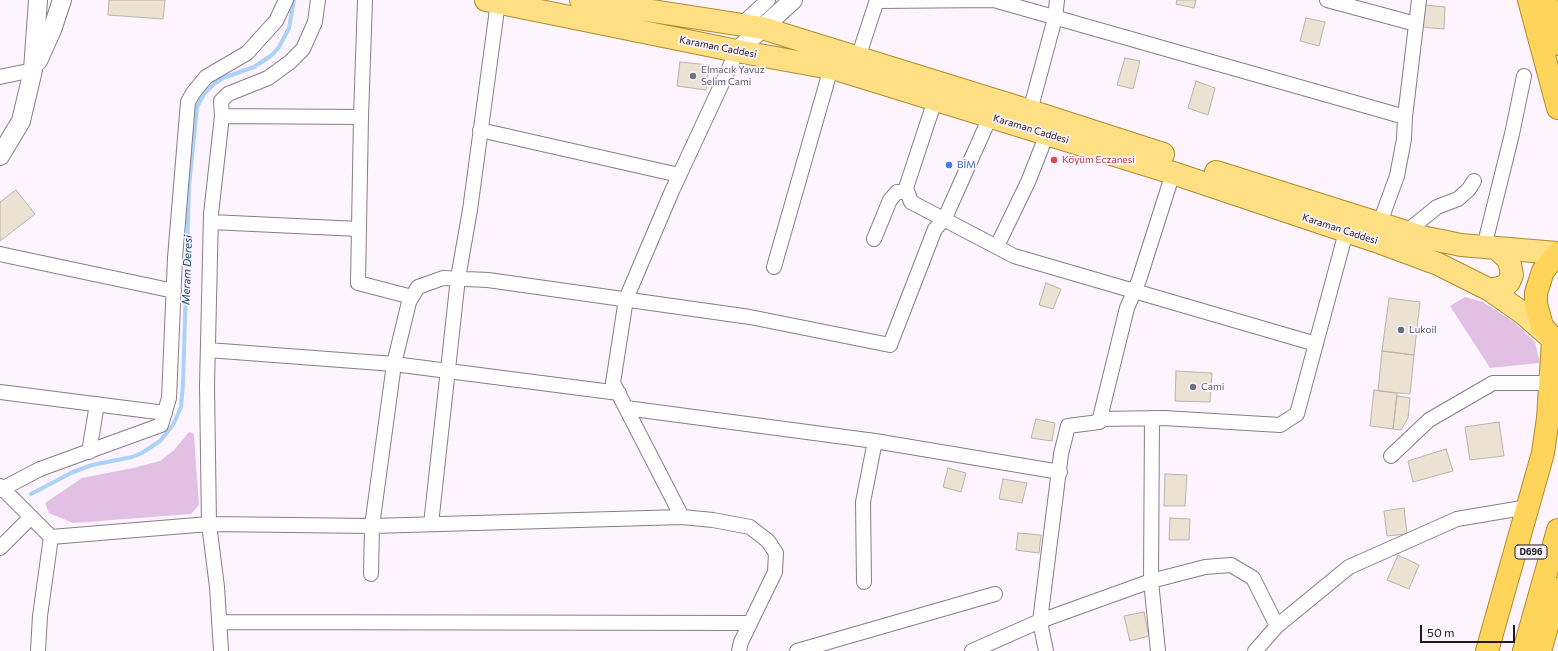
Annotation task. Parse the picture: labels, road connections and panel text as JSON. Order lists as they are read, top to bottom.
{
  "streets": {
    "highway": ["D696"],
    "main road": ["Karaman Caddesi"]
  },
  "water": ["Meram Deresi"],
  "places": [
    "Elmacık Yavuz Selim Cami",
    "Köyüm Eczanesi",
    "BİM",
    "Lukoil",
    "Cami"
  ],
  "scale_bar": "50 m"
}
